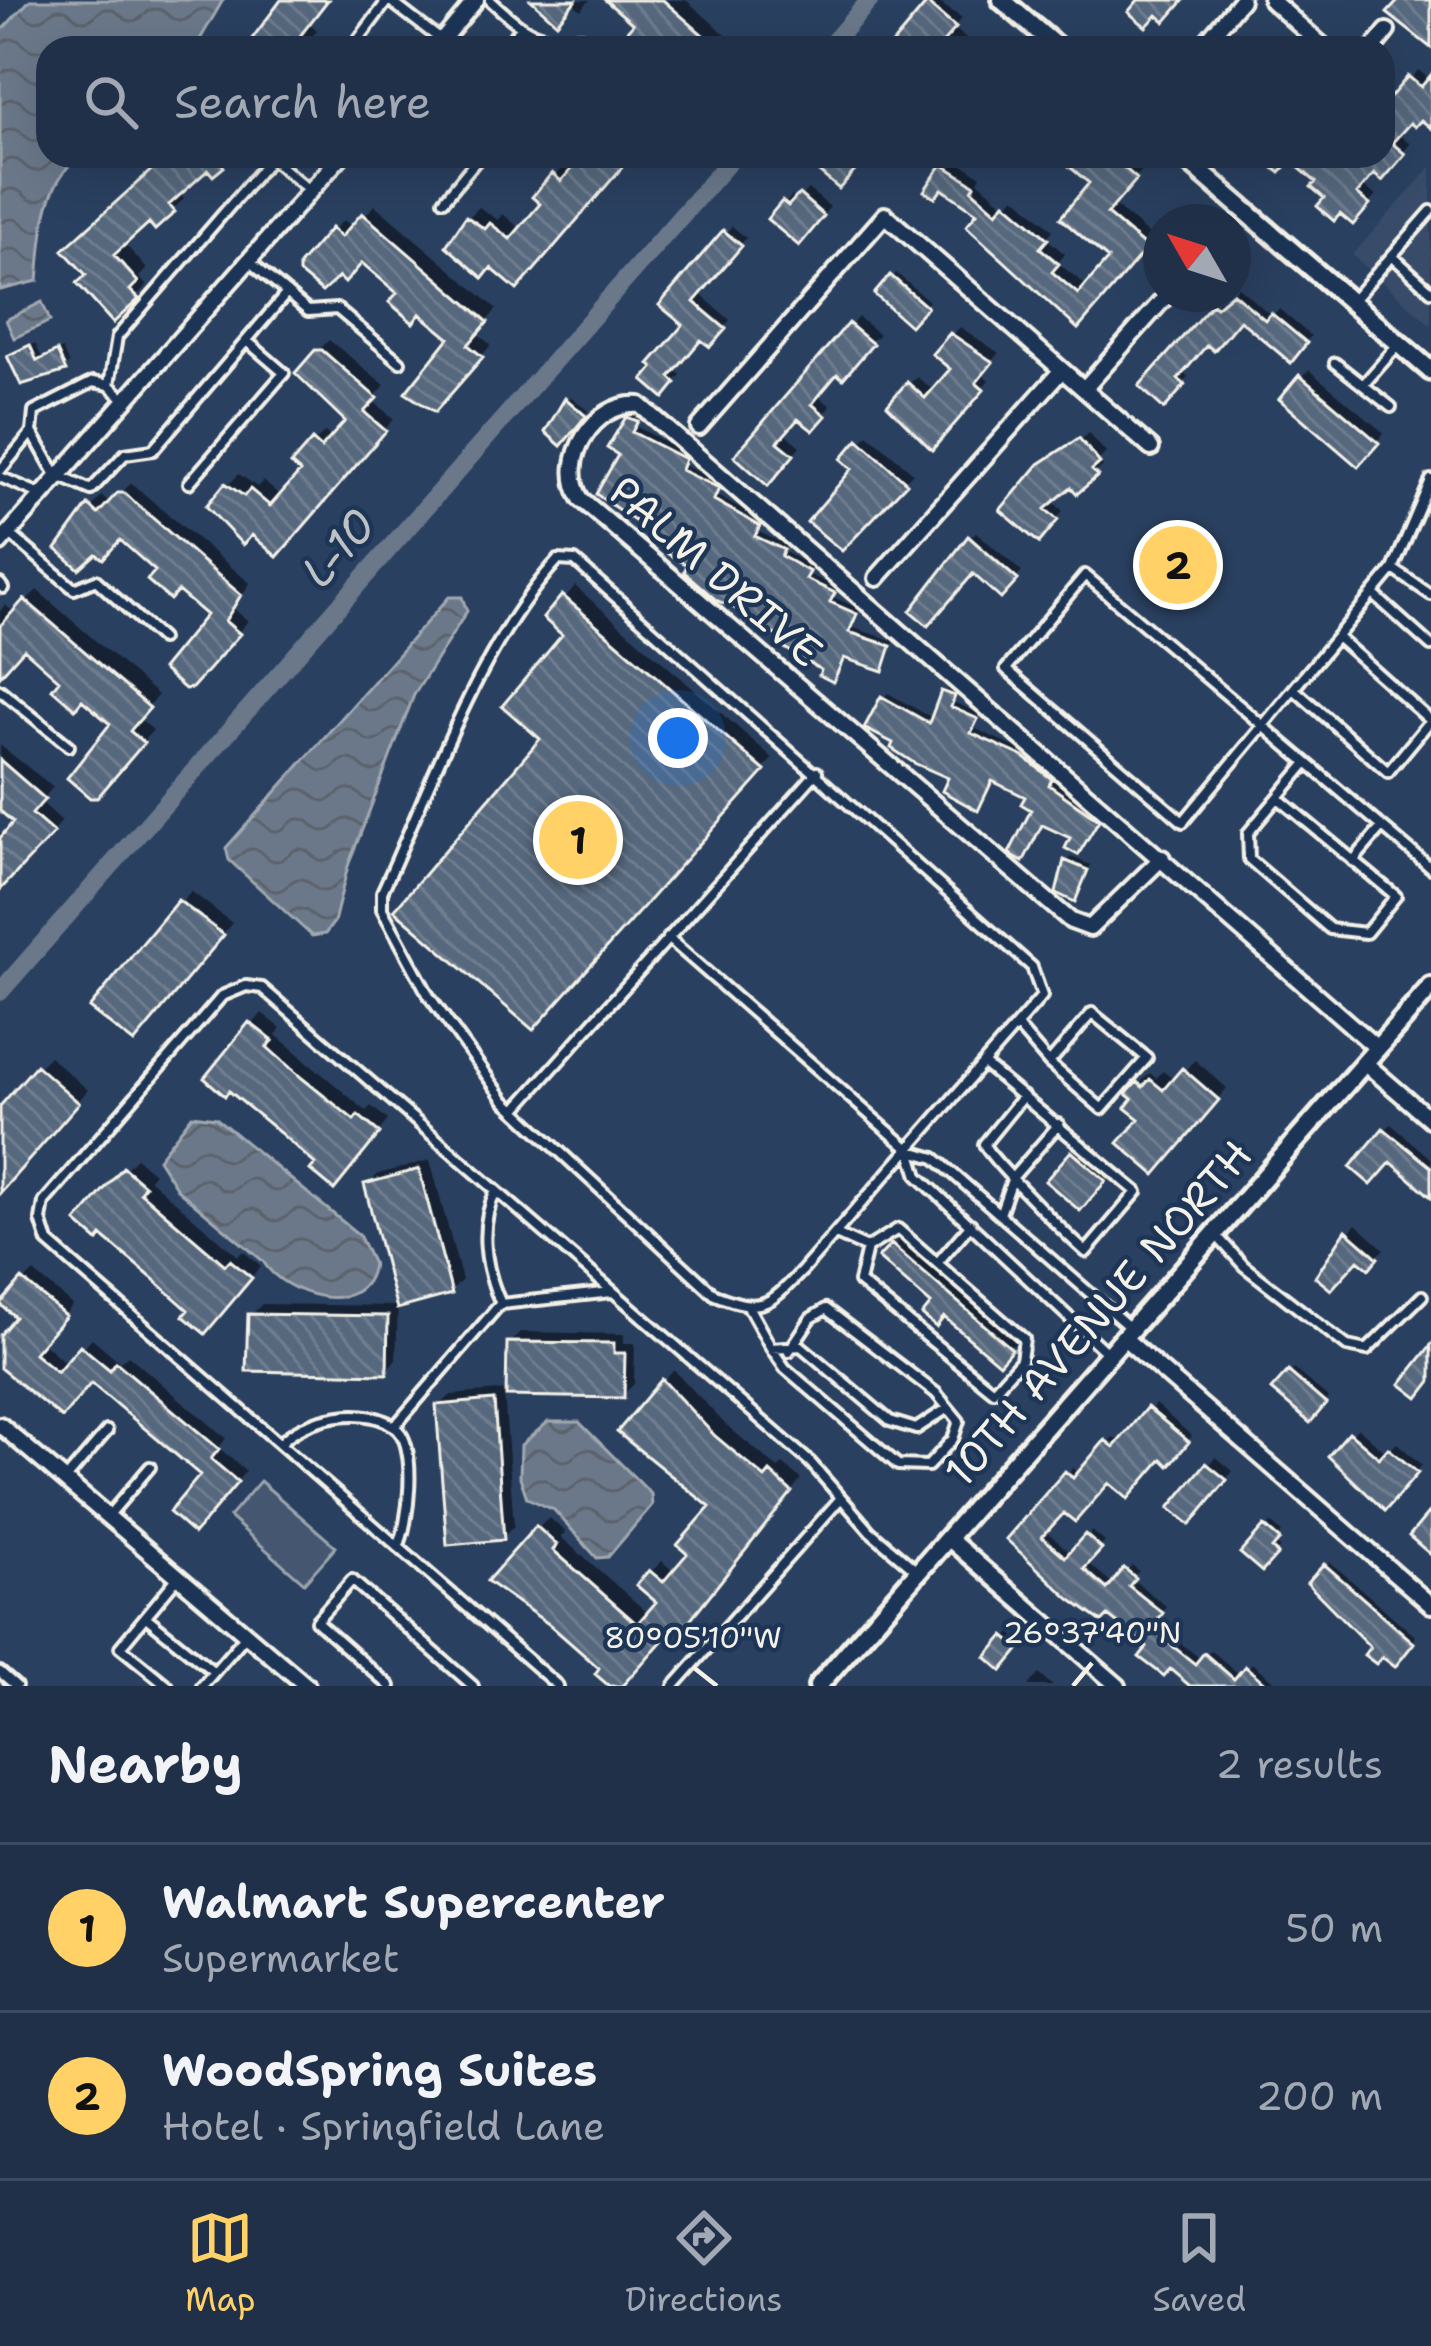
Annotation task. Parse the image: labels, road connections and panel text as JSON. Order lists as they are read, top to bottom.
{
  "streets": {
    "street": ["PALM DRIVE", "10TH AVENUE NORTH"]
  },
  "crossings": [
    ["PALM DRIVE", "10TH AVENUE NORTH"]
  ],
  "water": ["L-10"],
  "north": "top left",
  "page": {
    "search": "Search here",
    "pins": ["2", "1"],
    "heading": ["Nearby", "2 results"],
    "list": [
      {
        "mark": "1",
        "name": "Walmart Supercenter",
        "note": "Supermarket",
        "value": "50 m"
      },
      {
        "mark": "2",
        "name": "WoodSpring Suites",
        "note": "Hotel · Springfield Lane",
        "value": "200 m"
      }
    ],
    "nav": ["Map", "Directions", "Saved"]
  },
  "coordinates": ["26°37'40\"N", "80°05'10\"W"]
}
